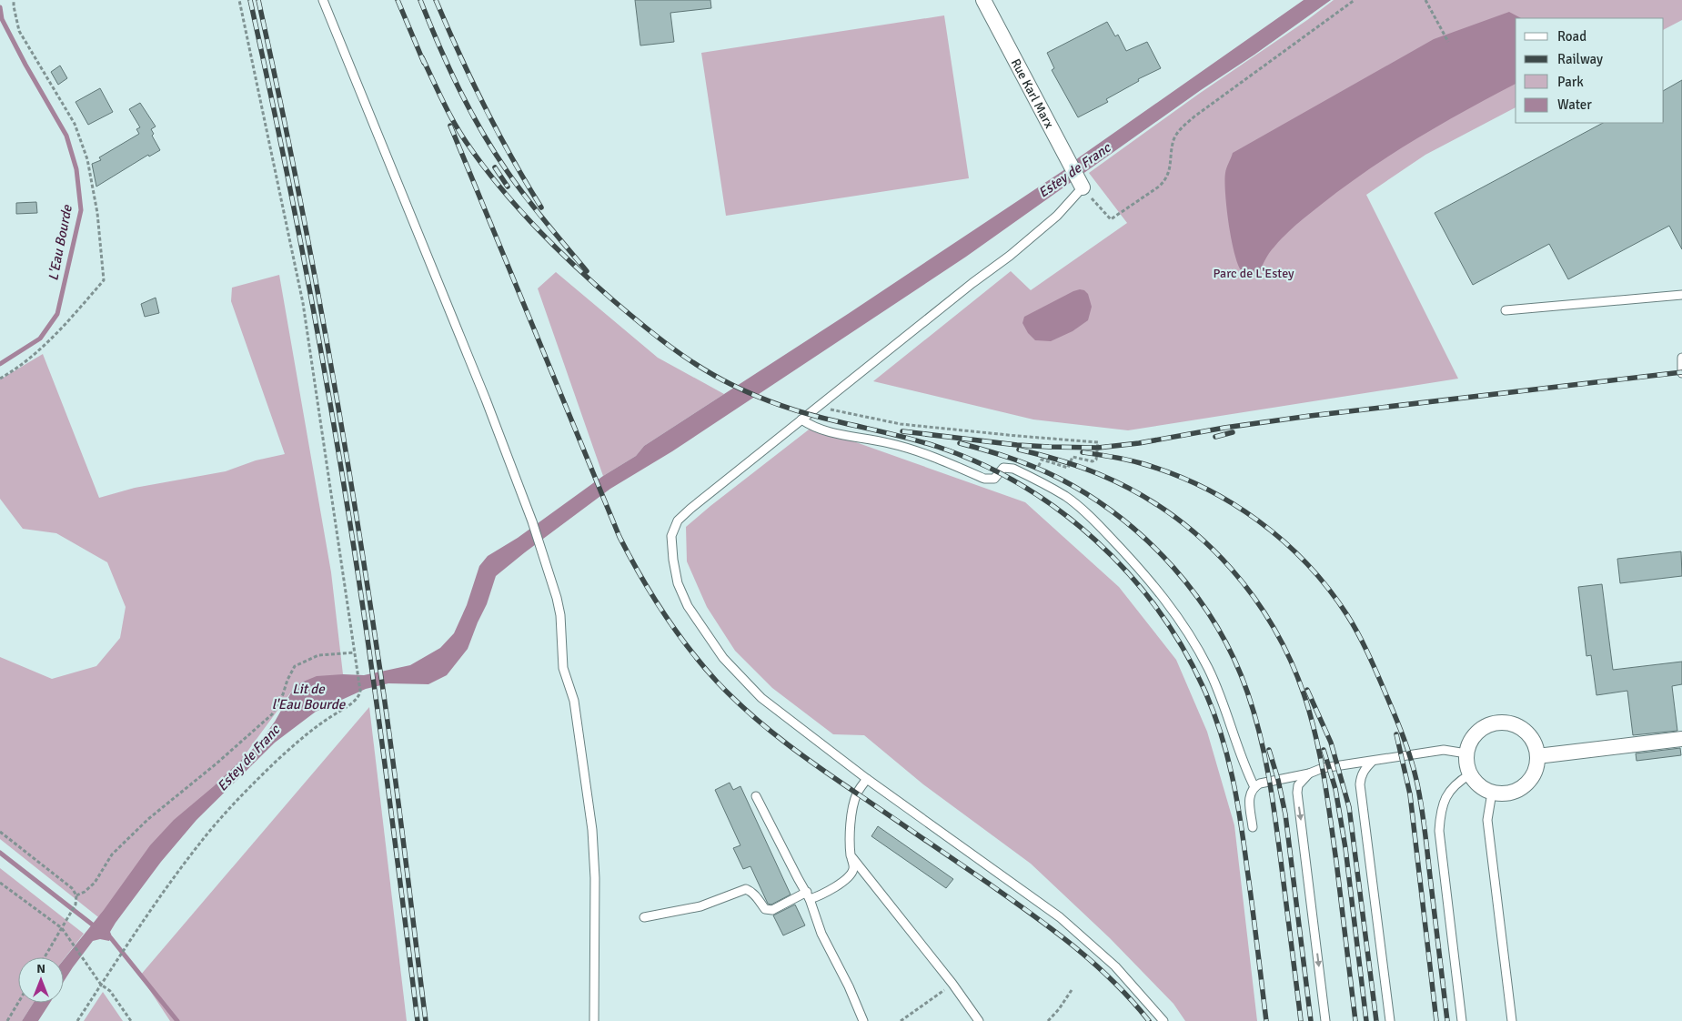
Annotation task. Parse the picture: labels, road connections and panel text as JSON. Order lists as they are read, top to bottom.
{
  "streets": {
    "street": ["Rue Karl Marx"]
  },
  "water": ["Estey de Franc", "L'Eau Bourde", "Lit de l'Eau Bourde"],
  "parks": ["Parc de L'Estey"],
  "legend": [
    "Road",
    "Railway",
    "Park",
    "Water"
  ],
  "north": "top"
}
